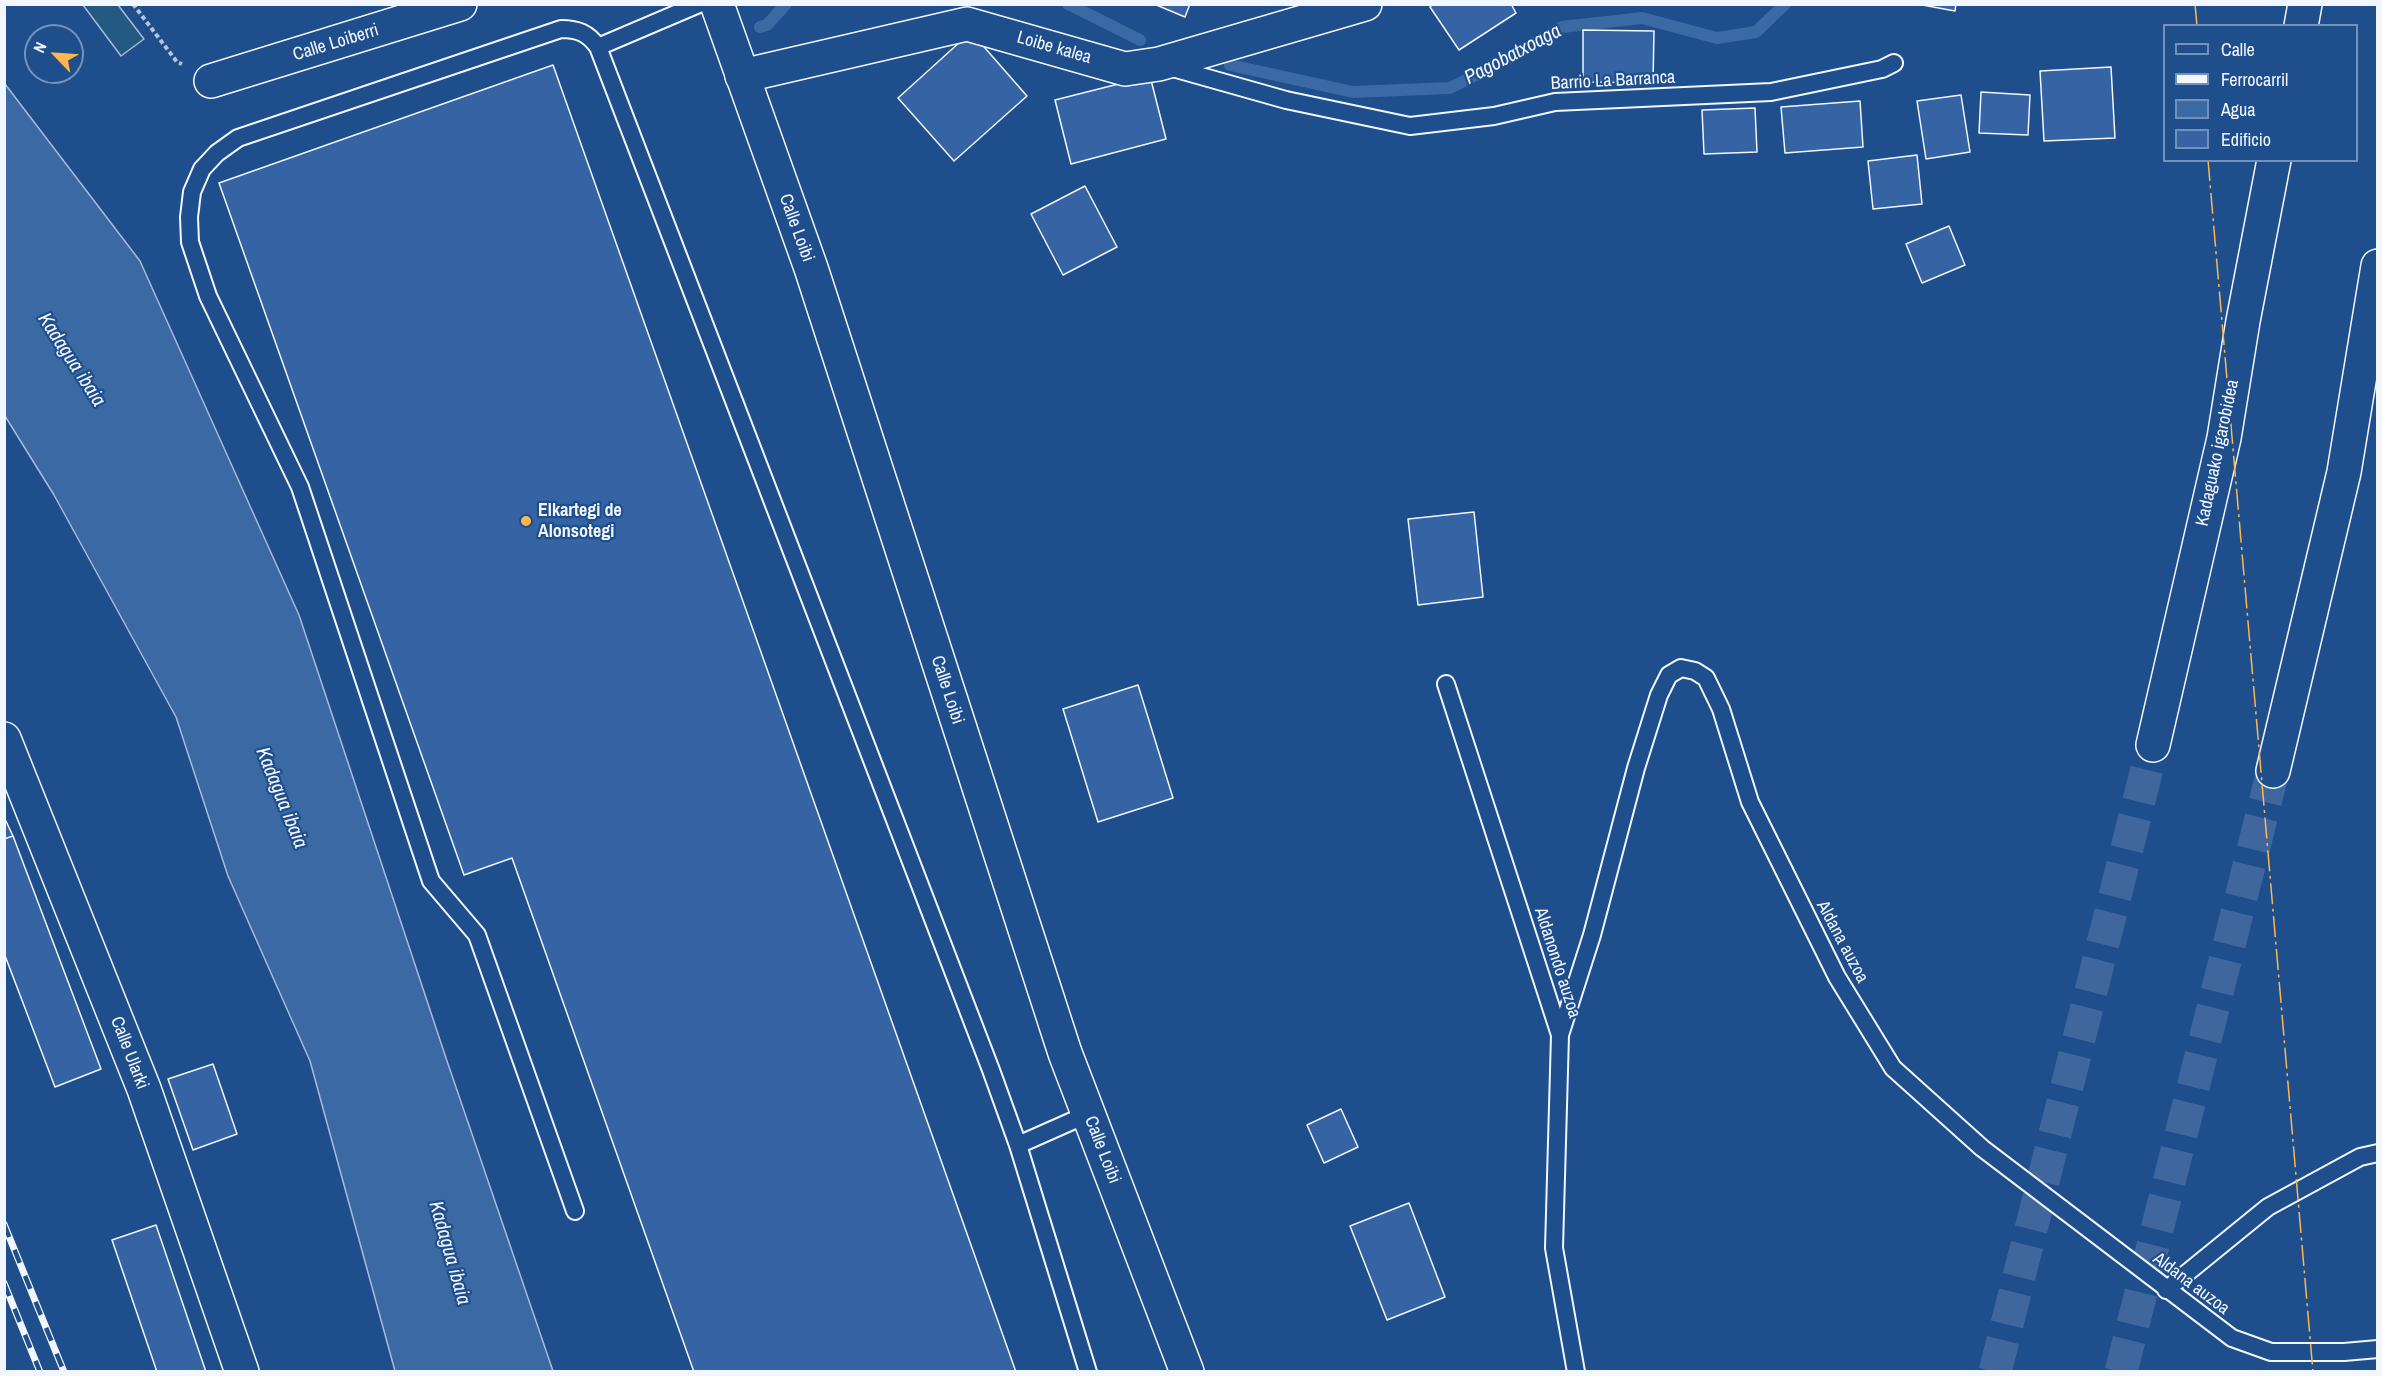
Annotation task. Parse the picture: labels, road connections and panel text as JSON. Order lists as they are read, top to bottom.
{
  "streets": {
    "main road": [
      "Calle Loiberri",
      "Loibe kalea",
      "Calle Loibi",
      "Kadaguako igarobidea",
      "Calle Ularki"
    ],
    "lane": ["Barrio La Barranca", "Aldana auzoa", "Aldanondo auzoa"]
  },
  "crossings": [
    ["Loibe kalea", "Barrio La Barranca"],
    ["Loibe kalea", "Calle Loibi"],
    ["Aldana auzoa", "Aldanondo auzoa"]
  ],
  "water": ["Pagobatxoaga", "Kadagua ibaia"],
  "places": ["Elkartegi de Alonsotegi"],
  "legend": [
    "Calle",
    "Ferrocarril",
    "Agua",
    "Edificio"
  ],
  "north": "top left"
}
